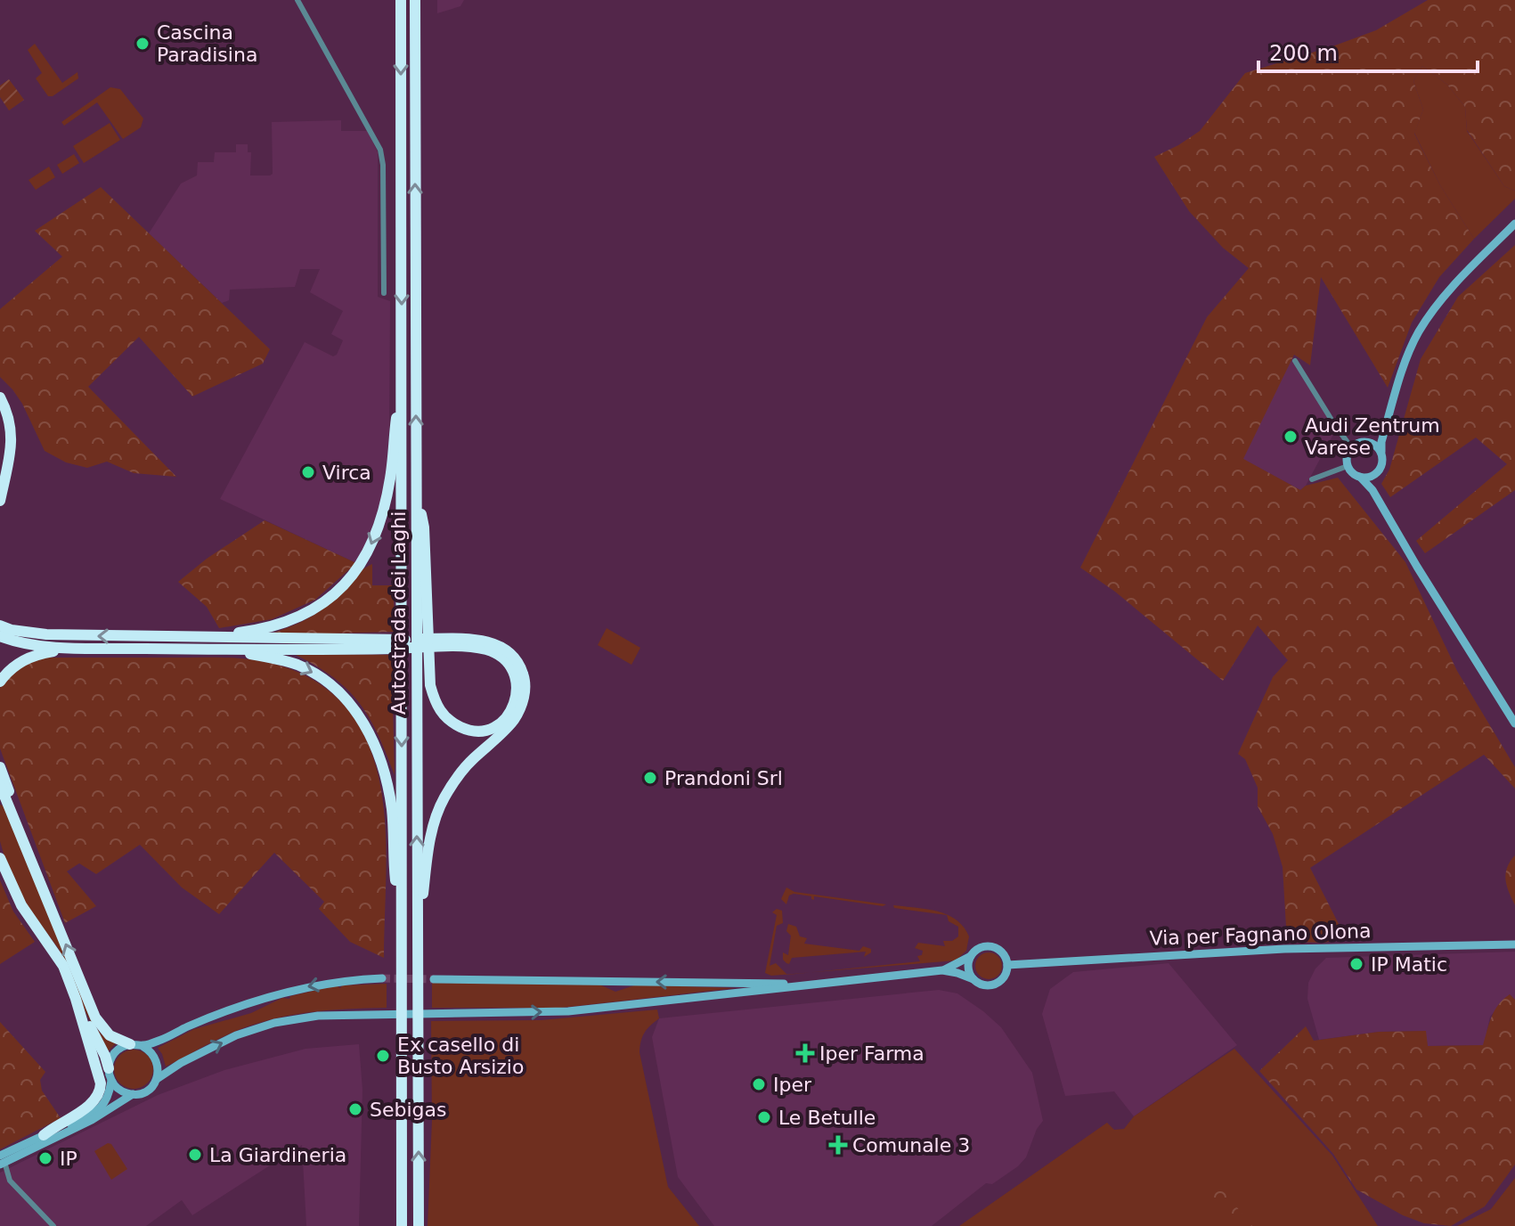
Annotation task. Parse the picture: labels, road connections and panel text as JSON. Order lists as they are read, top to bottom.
{
  "streets": {
    "highway": ["Autostrada dei Laghi"],
    "main road": ["Via per Fagnano Olona"]
  },
  "places": {
    "other": [
      "Cascina Paradisina",
      "Audi Zentrum Varese",
      "Virca",
      "Prandoni Srl",
      "IP Matic",
      "Ex casello di Busto Arsizio",
      "Iper",
      "Sebigas",
      "Le Betulle",
      "La Giardineria",
      "IP"
    ],
    "health": ["Iper Farma", "Comunale 3"]
  },
  "scale_bar": "200 m"
}
